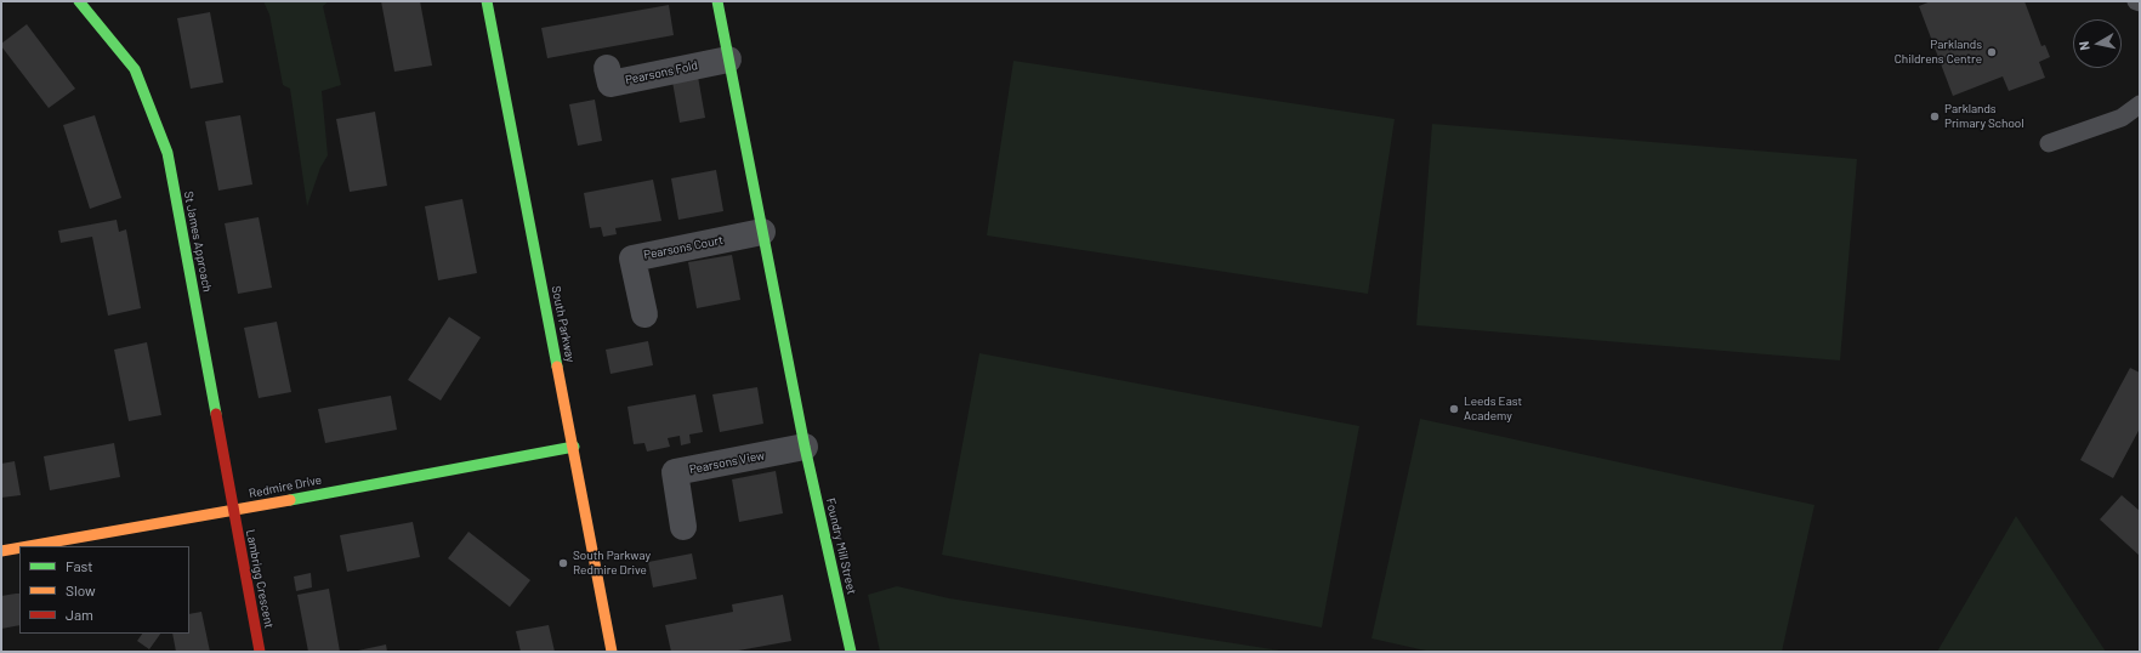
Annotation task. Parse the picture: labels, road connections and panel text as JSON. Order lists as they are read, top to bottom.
{
  "streets": {
    "street": [
      "Pearsons Fold",
      "St James Approach",
      "Pearsons Court",
      "South Parkway",
      "Pearsons View",
      "Redmire Drive",
      "Foundry Mill Street",
      "Lambrigg Crescent"
    ]
  },
  "crossings": [
    ["St James Approach", "Redmire Drive"],
    ["St James Approach", "Lambrigg Crescent"],
    ["South Parkway", "Redmire Drive"],
    ["Pearsons View", "Foundry Mill Street"],
    ["Redmire Drive", "Lambrigg Crescent"]
  ],
  "places": [
    "Parklands Childrens Centre",
    "Parklands Primary School",
    "Leeds East Academy",
    "South Parkway Redmire Drive"
  ],
  "legend": ["Fast", "Slow", "Jam"],
  "north": "left"
}
